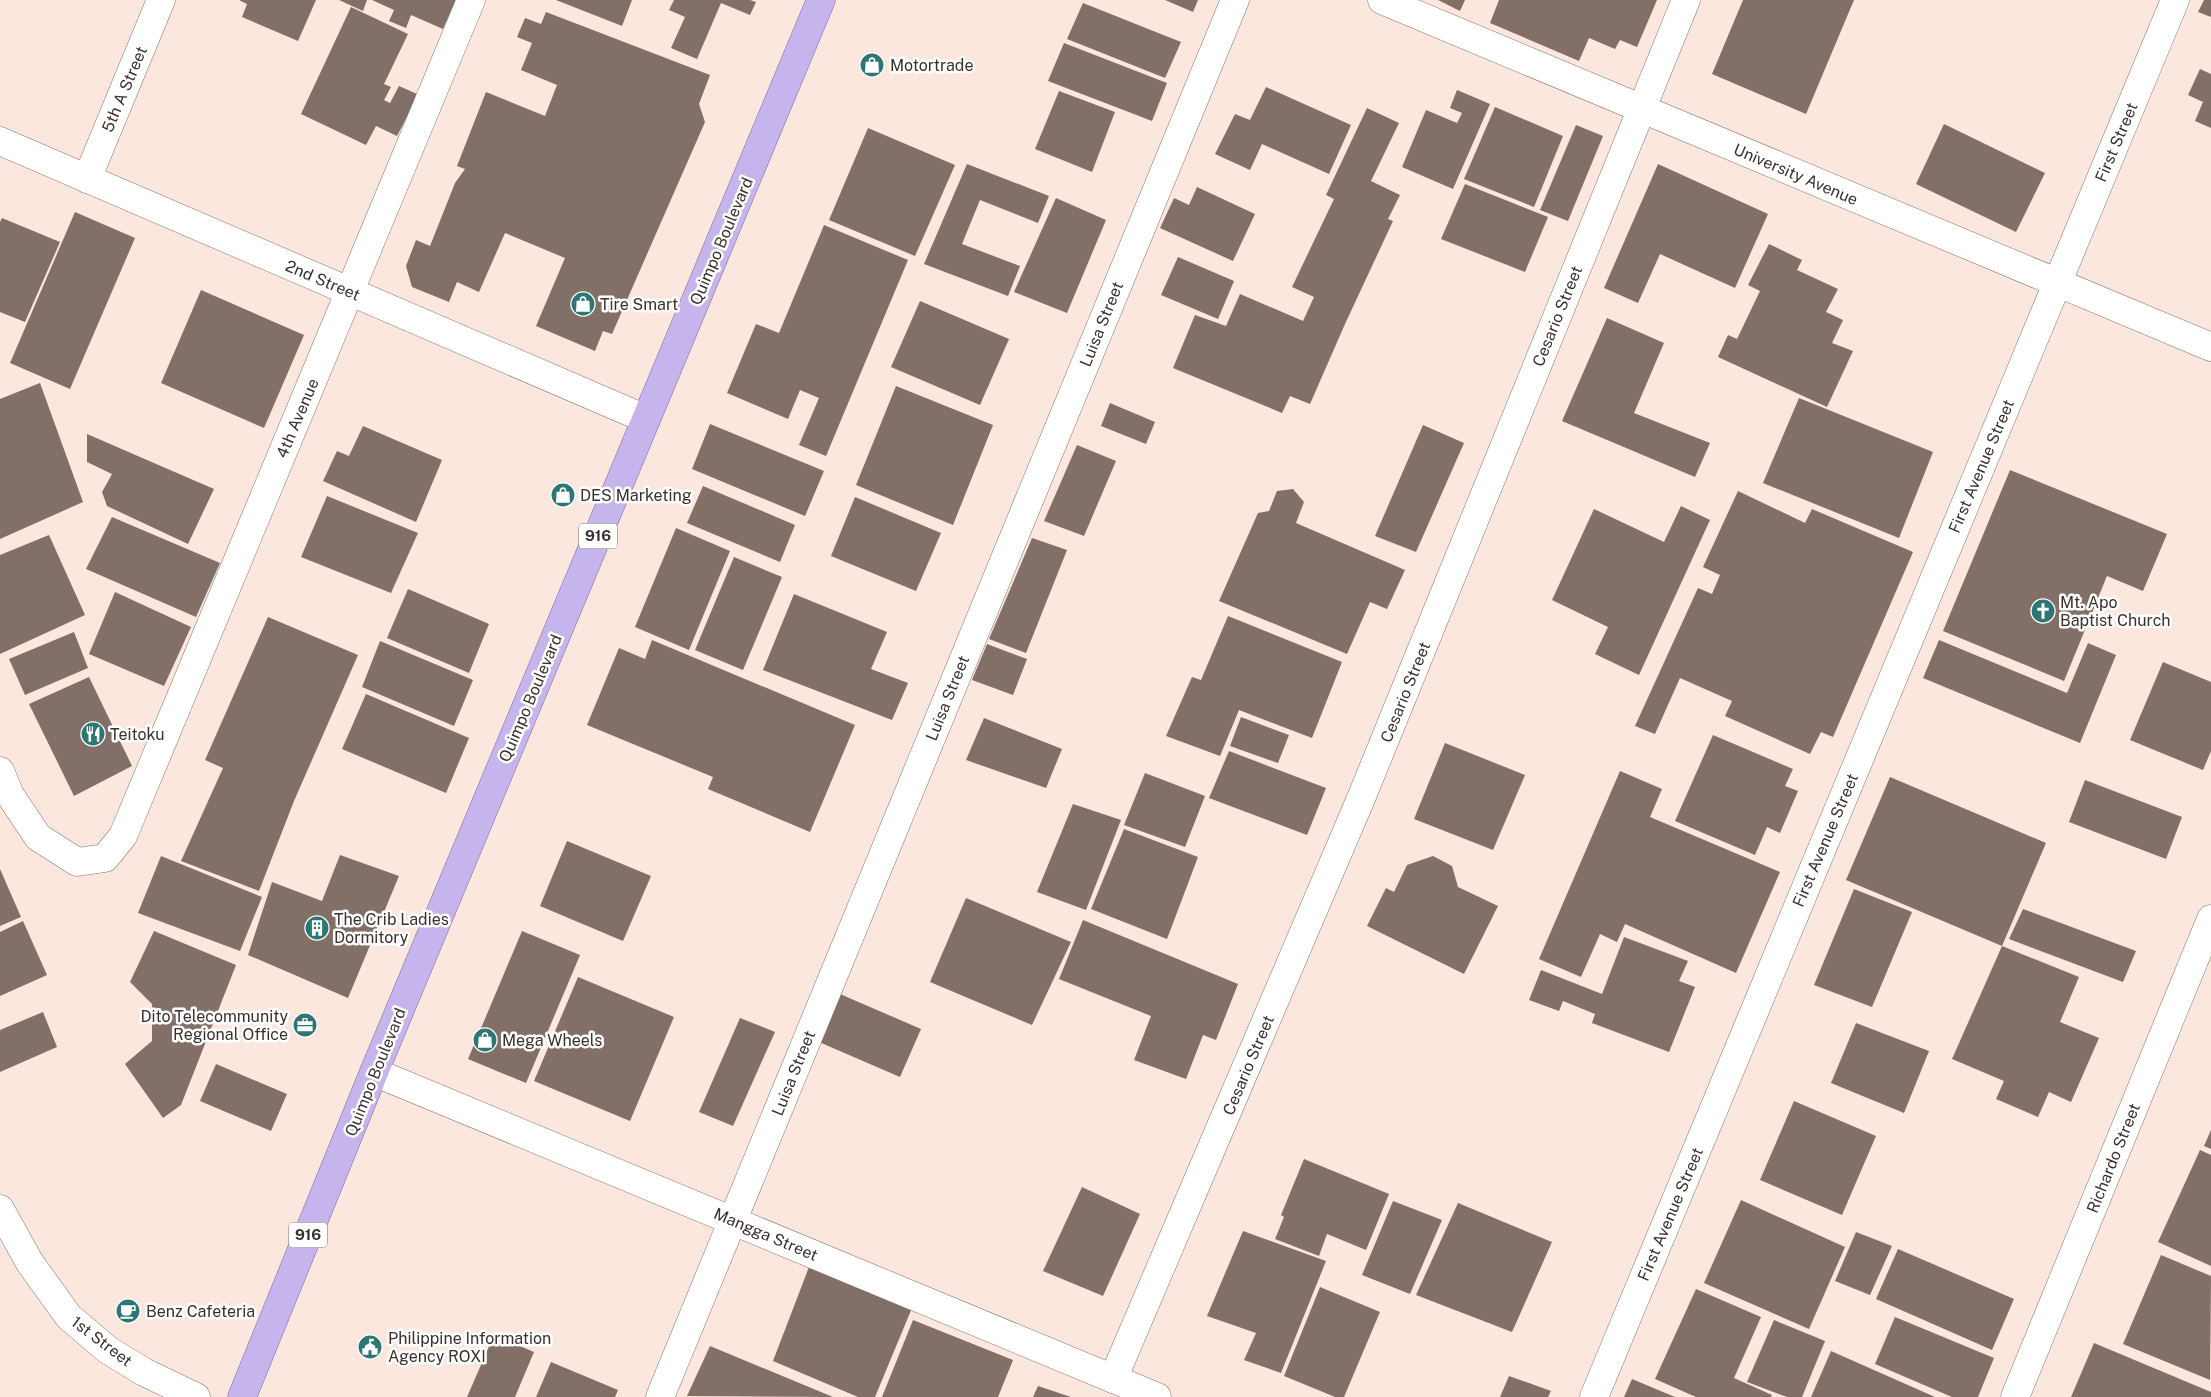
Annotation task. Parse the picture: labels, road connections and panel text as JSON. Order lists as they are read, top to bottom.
{
  "streets": {
    "main road": ["Quimpo Boulevard", "916"],
    "street": [
      "5th A Street",
      "First Street",
      "University Avenue",
      "2nd Street",
      "Cesario Street",
      "Luisa Street",
      "4th Avenue",
      "First Avenue Street",
      "Richardo Street",
      "Mangga Street",
      "1st Street"
    ]
  },
  "crossings": [
    ["5th A Street", "2nd Street"],
    ["First Street", "University Avenue"],
    ["First Street", "First Avenue Street"],
    ["University Avenue", "Cesario Street"],
    ["University Avenue", "First Avenue Street"],
    ["Quimpo Boulevard", "2nd Street"],
    ["Quimpo Boulevard", "Mangga Street"],
    ["2nd Street", "4th Avenue"],
    ["Cesario Street", "Mangga Street"],
    ["Luisa Street", "Mangga Street"]
  ],
  "places": {
    "shop": [
      "Motortrade",
      "Tire Smart",
      "DES Marketing",
      "Mega Wheels"
    ],
    "church": ["Mt. Apo Baptist Church"],
    "restaurant": ["Teitoku"],
    "building": ["The Crib Ladies Dormitory"],
    "office": ["Dito Telecommunity Regional Office"],
    "cafe": ["Benz Cafeteria"],
    "public building": ["Philippine Information Agency ROXI"]
  }
}
